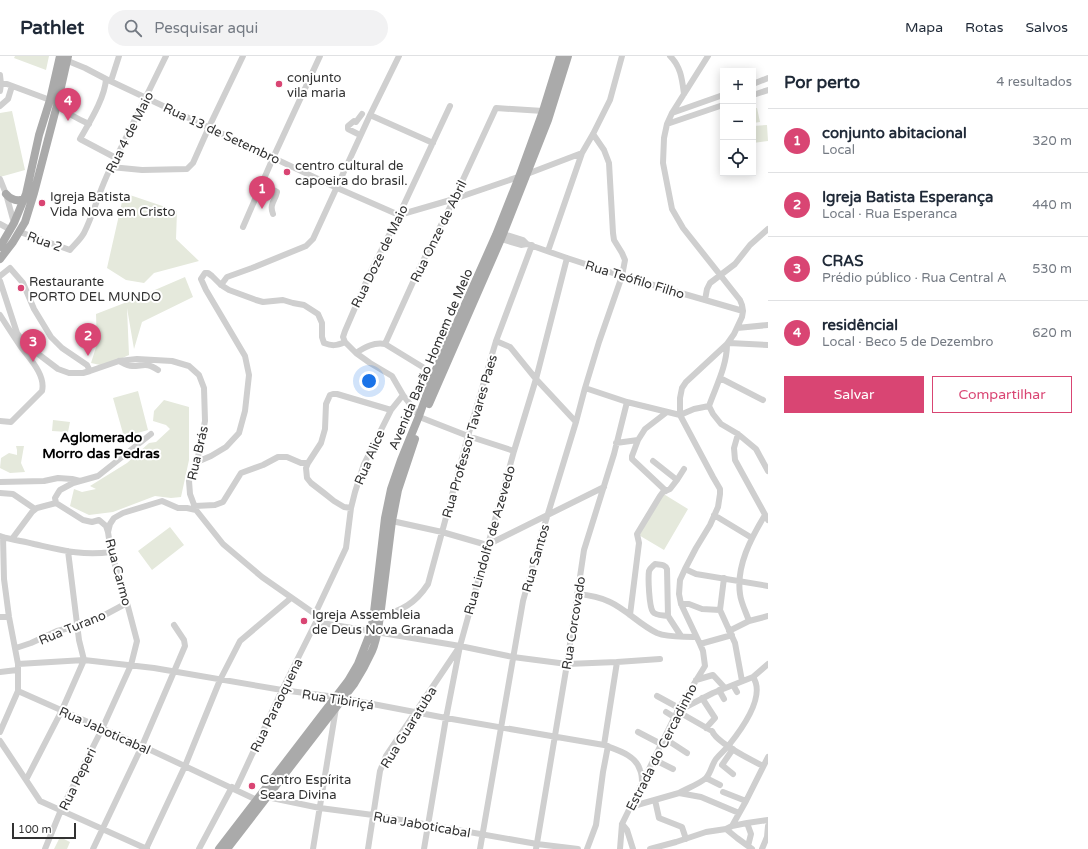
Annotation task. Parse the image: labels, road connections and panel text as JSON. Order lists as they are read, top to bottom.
{
  "streets": {
    "main road": ["Avenida Barão Homem de Melo"],
    "street": [
      "Rua 4 de Maio",
      "Rua 13 de Setembro",
      "Rua Onze de Abril",
      "Rua 2",
      "Rua Doze de Maio",
      "Rua Teófilo Filho",
      "Rua Professor Tavares Paes",
      "Rua Brás",
      "Rua Alice",
      "Rua Lindolfo de Azevedo",
      "Rua Santos",
      "Rua Carmo",
      "Rua Corcovado",
      "Rua Turano",
      "Rua Tibiriçá",
      "Rua Paraoquena",
      "Rua Guaratuba",
      "Rua Jaboticabal",
      "Estrada do Cercadinho",
      "Rua Peperi"
    ]
  },
  "crossings": [
    ["Rua 4 de Maio", "Rua 13 de Setembro"],
    ["Rua 4 de Maio", "Rua 2"],
    ["Rua 13 de Setembro", "Rua Doze de Maio"],
    ["Rua Onze de Abril", "Avenida Barão Homem de Melo"],
    ["Rua Teófilo Filho", "Avenida Barão Homem de Melo"],
    ["Rua Teófilo Filho", "Rua Professor Tavares Paes"],
    ["Rua Teófilo Filho", "Rua Lindolfo de Azevedo"],
    ["Rua Teófilo Filho", "Rua Santos"],
    ["Avenida Barão Homem de Melo", "Rua Professor Tavares Paes"],
    ["Avenida Barão Homem de Melo", "Rua Tibiriçá"],
    ["Avenida Barão Homem de Melo", "Rua Jaboticabal"],
    ["Rua Brás", "Rua Alice"],
    ["Rua Brás", "Rua Carmo"],
    ["Rua Lindolfo de Azevedo", "Rua Tibiriçá"],
    ["Rua Lindolfo de Azevedo", "Rua Guaratuba"],
    ["Rua Lindolfo de Azevedo", "Rua Jaboticabal"],
    ["Rua Santos", "Rua Tibiriçá"],
    ["Rua Santos", "Rua Jaboticabal"],
    ["Rua Carmo", "Rua Turano"],
    ["Rua Carmo", "Rua Tibiriçá"],
    ["Rua Carmo", "Rua Peperi"],
    ["Rua Corcovado", "Rua Tibiriçá"],
    ["Rua Corcovado", "Rua Jaboticabal"],
    ["Rua Tibiriçá", "Rua Paraoquena"],
    ["Rua Tibiriçá", "Rua Guaratuba"],
    ["Rua Tibiriçá", "Estrada do Cercadinho"],
    ["Rua Tibiriçá", "Rua Peperi"],
    ["Rua Paraoquena", "Rua Jaboticabal"],
    ["Rua Guaratuba", "Rua Jaboticabal"],
    ["Rua Jaboticabal", "Rua Peperi"]
  ],
  "districts": ["Aglomerado Morro das Pedras"],
  "places": [
    "conjunto vila maria",
    "centro cultural de capoeira do brasil.",
    "Igreja Batista Vida Nova em Cristo",
    "Restaurante PORTO DEL MUNDO",
    "Igreja Assembleia de Deus Nova Granada",
    "Centro Espírita Seara Divina"
  ],
  "scale_bar": "100 m",
  "page": {
    "header": "Pathlet",
    "search": "Pesquisar aqui",
    "nav": ["Mapa", "Rotas", "Salvos"],
    "heading": ["Por perto", "4 resultados"],
    "map_buttons": ["+", "−"],
    "pins": [
      "4",
      "1",
      "2",
      "3"
    ],
    "list": [
      {
        "mark": "1",
        "name": "conjunto abitacional",
        "note": "Local",
        "value": "320 m"
      },
      {
        "mark": "2",
        "name": "Igreja Batista Esperança",
        "note": "Local · Rua Esperanca",
        "value": "440 m"
      },
      {
        "mark": "3",
        "name": "CRAS",
        "note": "Prédio público · Rua Central A",
        "value": "530 m"
      },
      {
        "mark": "4",
        "name": "residêncial",
        "note": "Local · Beco 5 de Dezembro",
        "value": "620 m"
      }
    ],
    "buttons": ["Salvar", "Compartilhar"],
    "scale": "100 m"
  }
}
